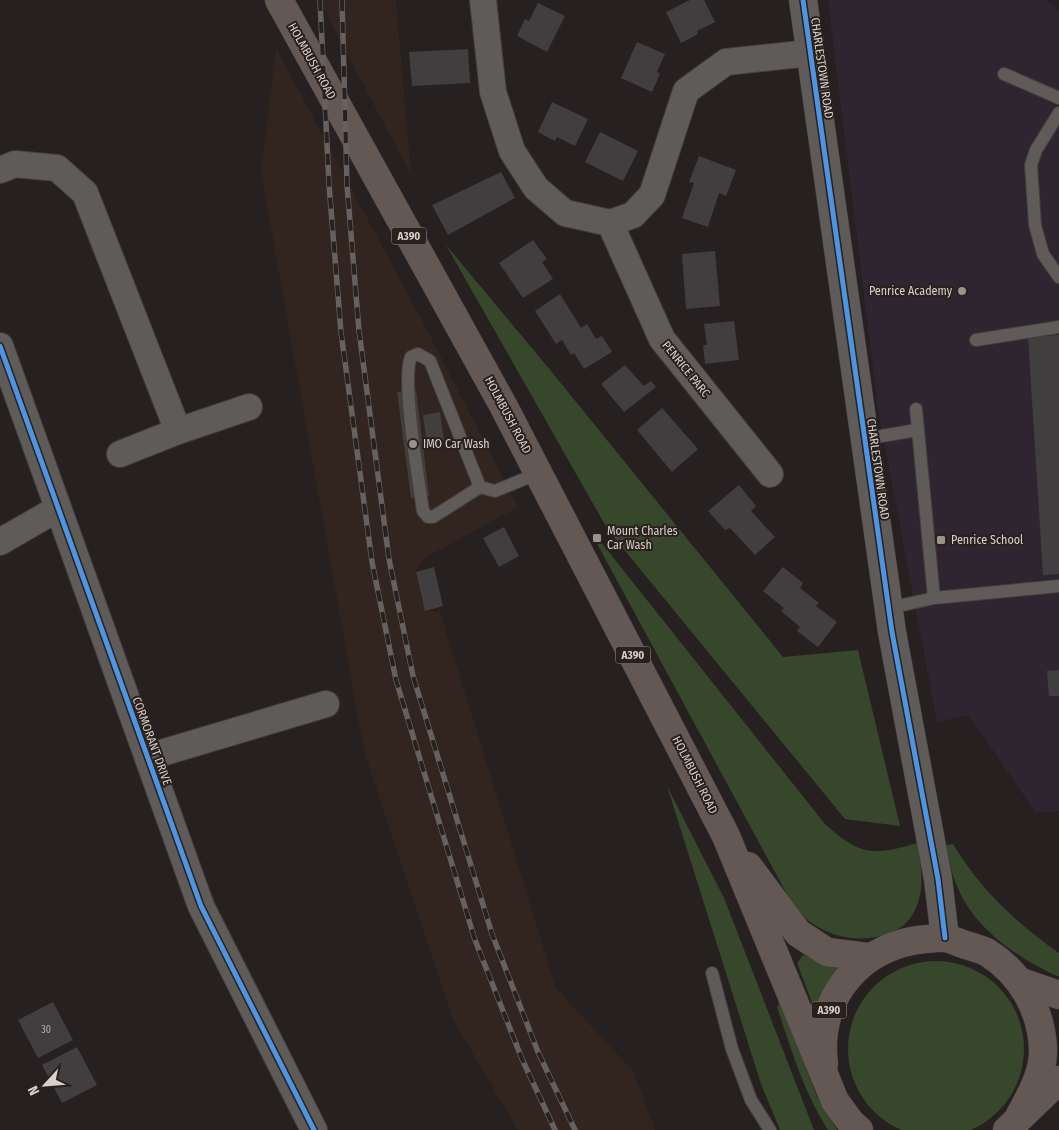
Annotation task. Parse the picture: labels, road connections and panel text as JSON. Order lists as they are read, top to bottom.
{
  "streets": {
    "highway": ["HOLMBUSH ROAD", "A390"],
    "street": ["CHARLESTOWN ROAD", "PENRICE PARC", "CORMORANT DRIVE"]
  },
  "crossings": [
    ["HOLMBUSH ROAD", "A390"],
    ["CHARLESTOWN ROAD", "A390"]
  ],
  "places": {
    "other": ["Penrice Academy", "IMO Car Wash"],
    "transit": ["Mount Charles Car Wash", "Penrice School"]
  },
  "house_numbers": ["30"],
  "north": "bottom left"
}
